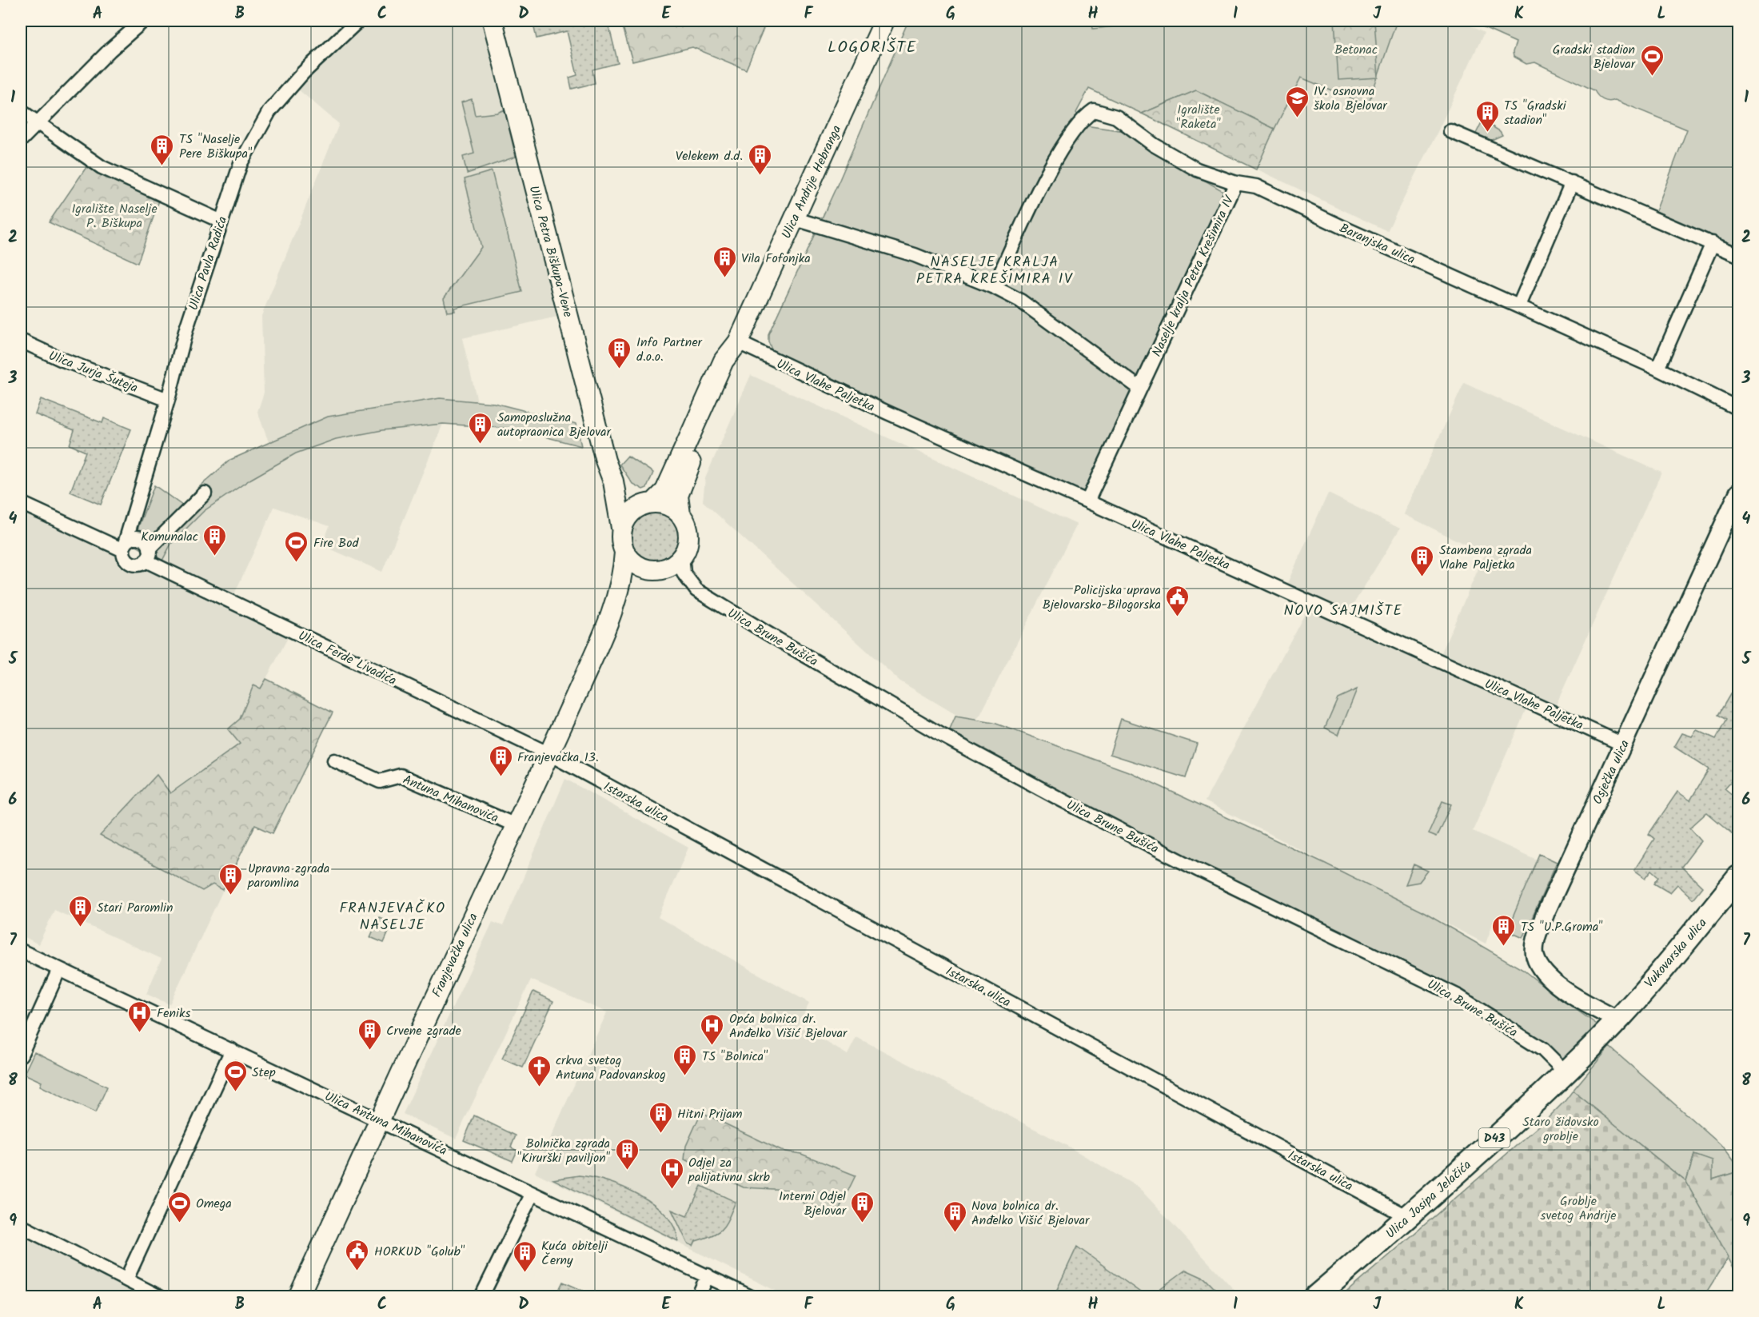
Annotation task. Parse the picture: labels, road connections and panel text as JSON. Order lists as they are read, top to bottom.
{
  "streets": {
    "main road": [
      "Ulica Andrije Hebranga",
      "Ulica Petra Biškupa-Vene",
      "Vukovarska ulica",
      "Franjevačka ulica",
      "D43",
      "Ulica Josipa Jelačića"
    ],
    "street": [
      "Baranjska ulica",
      "Ulica Pavla Radića",
      "Naselje kralja Petra Krešimira IV",
      "Ulica Jurja Šuteja",
      "Ulica Vlahe Paljetka",
      "Ulica Brune Bušića",
      "Ulica Ferde Livadića",
      "Osječka ulica",
      "Antuna Mihanovića",
      "Istarska ulica",
      "Ulica Antuna Mihanovića"
    ]
  },
  "crossings": [
    ["Ulica Andrije Hebranga", "Ulica Petra Biškupa-Vene"],
    ["Ulica Andrije Hebranga", "Ulica Vlahe Paljetka"],
    ["Ulica Andrije Hebranga", "Ulica Brune Bušića"],
    ["Ulica Andrije Hebranga", "Franjevačka ulica"],
    ["Baranjska ulica", "Naselje kralja Petra Krešimira IV"],
    ["Ulica Petra Biškupa-Vene", "Ulica Brune Bušića"],
    ["Ulica Petra Biškupa-Vene", "Franjevačka ulica"],
    ["Ulica Pavla Radića", "Ulica Jurja Šuteja"],
    ["Ulica Pavla Radića", "Ulica Ferde Livadića"],
    ["Naselje kralja Petra Krešimira IV", "Ulica Vlahe Paljetka"],
    ["Ulica Vlahe Paljetka", "Osječka ulica"],
    ["Ulica Brune Bušića", "Franjevačka ulica"],
    ["Ulica Brune Bušića", "D43"],
    ["Ulica Brune Bušića", "Ulica Josipa Jelačića"],
    ["Ulica Ferde Livadića", "Istarska ulica"],
    ["Ulica Ferde Livadića", "Franjevačka ulica"],
    ["Osječka ulica", "Vukovarska ulica"],
    ["Osječka ulica", "D43"],
    ["Antuna Mihanovića", "Franjevačka ulica"],
    ["Istarska ulica", "Franjevačka ulica"],
    ["Istarska ulica", "Ulica Josipa Jelačića"],
    ["Vukovarska ulica", "D43"],
    ["Franjevačka ulica", "Ulica Antuna Mihanovića"],
    ["D43", "Ulica Josipa Jelačića"]
  ],
  "districts": [
    "LOGORIŠTE",
    "NASELJE KRALJA PETRA KREŠIMIRA IV",
    "NOVO SAJMIŠTE",
    "FRANJEVAČKO NASELJE"
  ],
  "parks": [
    "Betonac",
    "Igralište \"Raketa\"",
    "Igralište Naselje P. Biškupa",
    "Staro židovsko groblje",
    "Groblje svetog Andrije"
  ],
  "places": {
    "sports": [
      "Gradski stadion Bjelovar",
      "Fire Bod",
      "Step",
      "Omega"
    ],
    "school or university": ["IV. osnovna škola Bjelovar"],
    "building": [
      "TS \"Gradski stadion\"",
      "TS \"Naselje Pere Biškupa\"",
      "Velekem d.d.",
      "Vila Fofonjka",
      "Info Partner d.o.o.",
      "Samoposlužna autopraonica Bjelovar",
      "Komunalac",
      "Stambena zgrada Vlahe Paljetka",
      "Franjevačka 13.",
      "Upravna zgrada paromlina",
      "Stari Paromlin",
      "TS \"U.P.Groma\"",
      "Crvene zgrade",
      "TS \"Bolnica\"",
      "Hitni Prijam",
      "Bolnička zgrada \"Kirurški paviljon\"",
      "Interni Odjel Bjelovar",
      "Nova bolnica dr. Anđelko Višić Bjelovar",
      "Kuća obitelji Černy"
    ],
    "public building": ["Policijska uprava Bjelovarsko-Bilogorska", "HORKUD \"Golub\""],
    "hospital": ["Feniks", "Opća bolnica dr. Anđelko Višić Bjelovar", "Odjel za palijativnu skrb"],
    "church": ["crkva svetog Antuna Padovanskog"]
  },
  "grid": {
    "columns": [
      "A",
      "B",
      "C",
      "D",
      "E",
      "F",
      "G",
      "H",
      "I",
      "J",
      "K",
      "L"
    ],
    "rows": [
      "1",
      "2",
      "3",
      "4",
      "5",
      "6",
      "7",
      "8",
      "9"
    ]
  }
}
